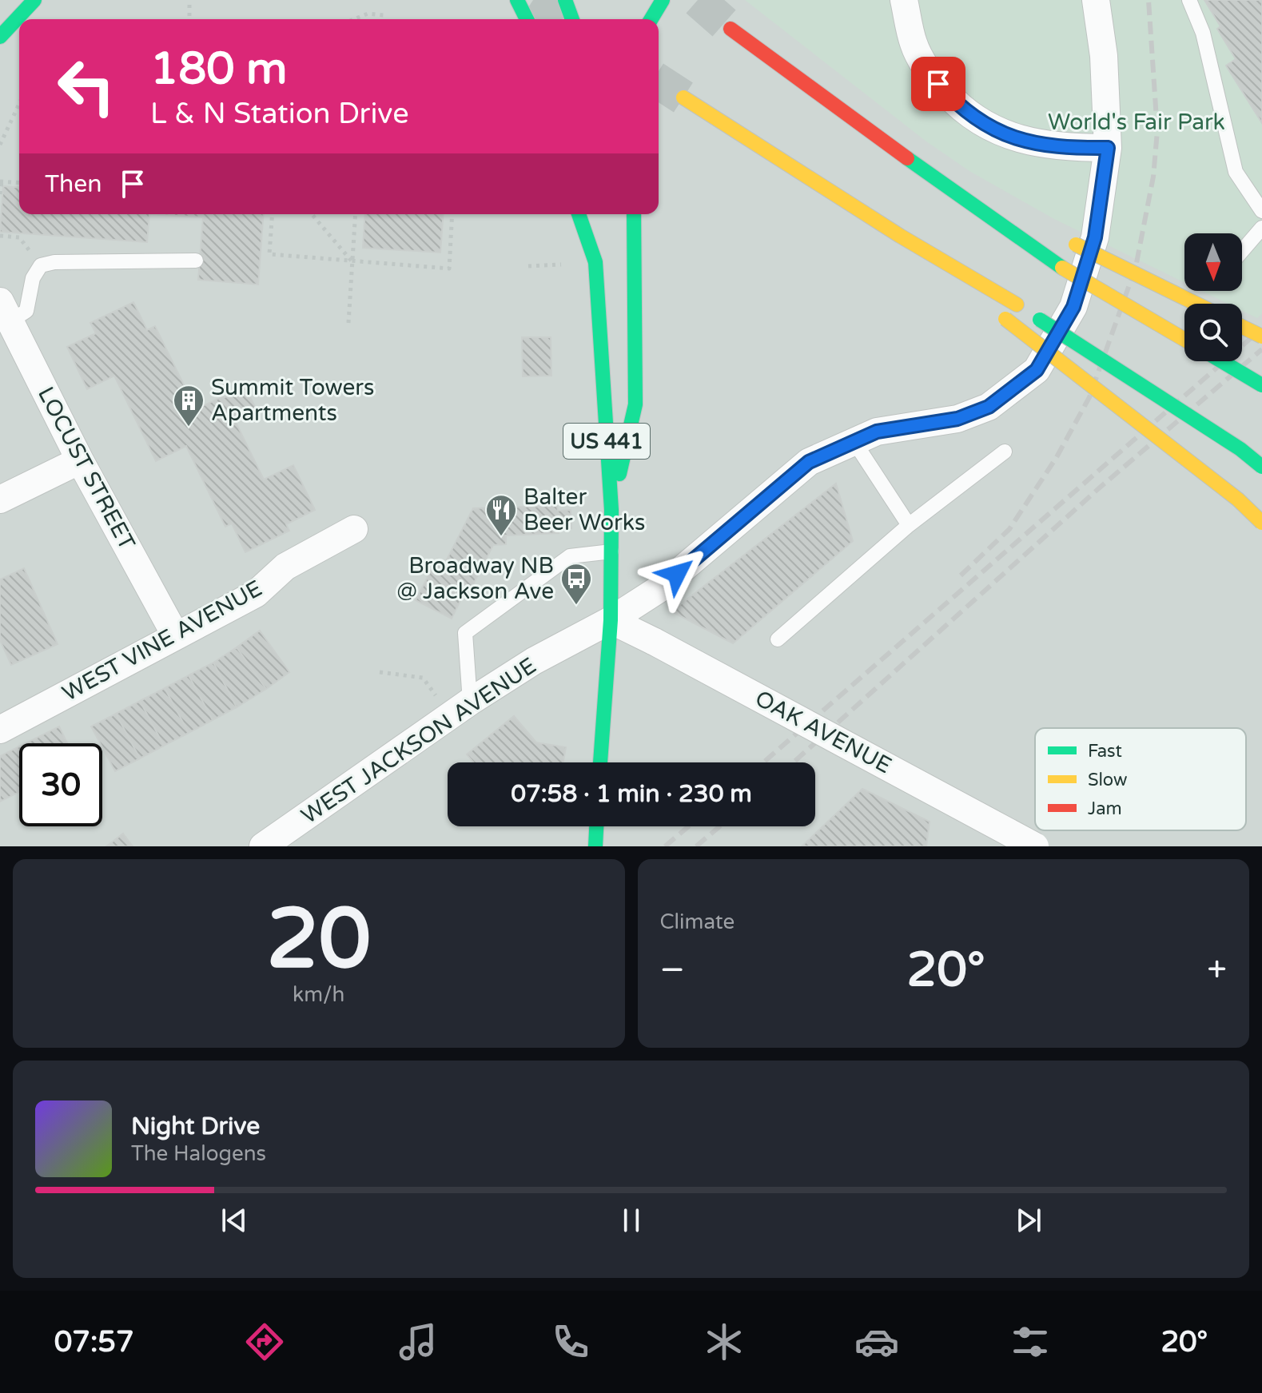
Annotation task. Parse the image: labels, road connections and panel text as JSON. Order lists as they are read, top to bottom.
{
  "streets": {
    "main road": ["US 441"],
    "street": [
      "LOCUST STREET",
      "WEST VINE AVENUE",
      "OAK AVENUE",
      "WEST JACKSON AVENUE"
    ]
  },
  "crossings": [
    ["US 441", "OAK AVENUE"],
    ["US 441", "WEST JACKSON AVENUE"],
    ["LOCUST STREET", "WEST VINE AVENUE"],
    ["OAK AVENUE", "WEST JACKSON AVENUE"]
  ],
  "parks": ["World's Fair Park"],
  "places": {
    "building": ["Summit Towers Apartments"],
    "restaurant": ["Balter Beer Works"],
    "bus stop": ["Broadway NB @ Jackson Ave"]
  },
  "legend": ["Fast", "Slow", "Jam"],
  "north": "bottom",
  "page": {
    "turn": ["180 m", "L & N Station Drive"],
    "then": "Then",
    "limit": "30",
    "trip": "07:58 · 1 min · 230 m",
    "tile": [
      ["20", "km/h"],
      "Climate"
    ],
    "heat": ["−", "20°", "+"],
    "song": ["Night Drive", "The Halogens"],
    "tabs": ["07:57", "20°"]
  }
}
